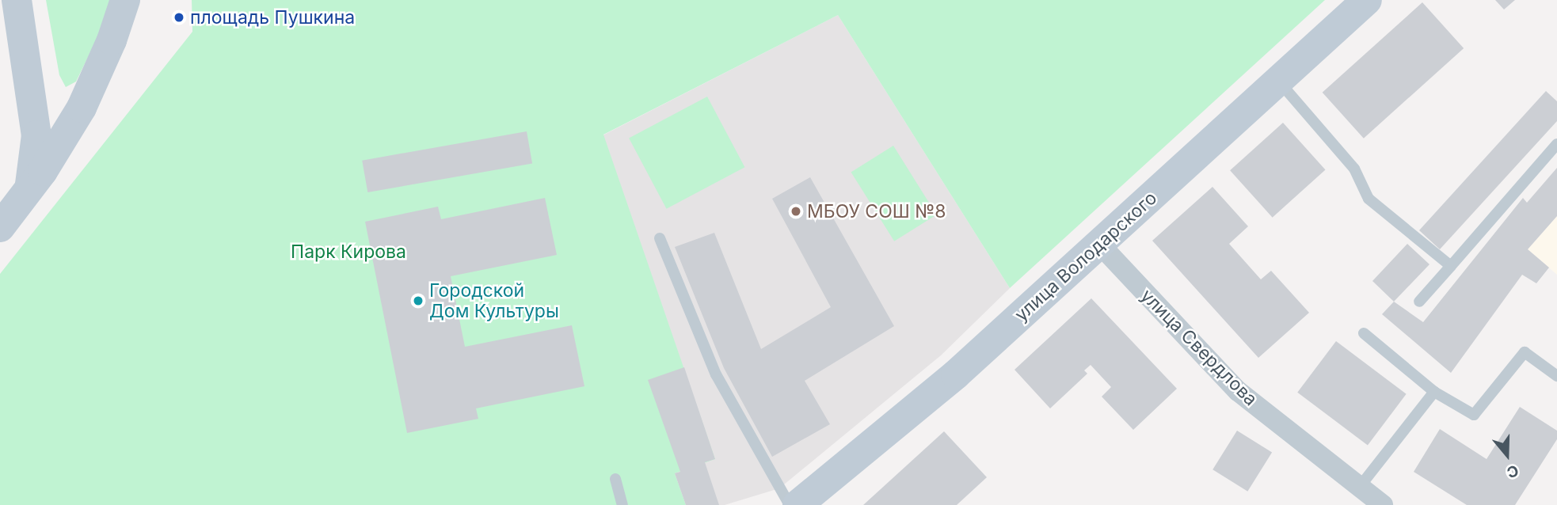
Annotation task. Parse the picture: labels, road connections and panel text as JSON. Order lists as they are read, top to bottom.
{
  "streets": {
    "street": ["улица Володарского", "улица Свердлова"]
  },
  "crossings": [
    ["улица Володарского", "улица Свердлова"]
  ],
  "parks": ["Парк Кирова"],
  "places": ["площадь Пушкина", "МБОУ СОШ №8", "Городской Дом Культуры"],
  "north": "bottom"
}
